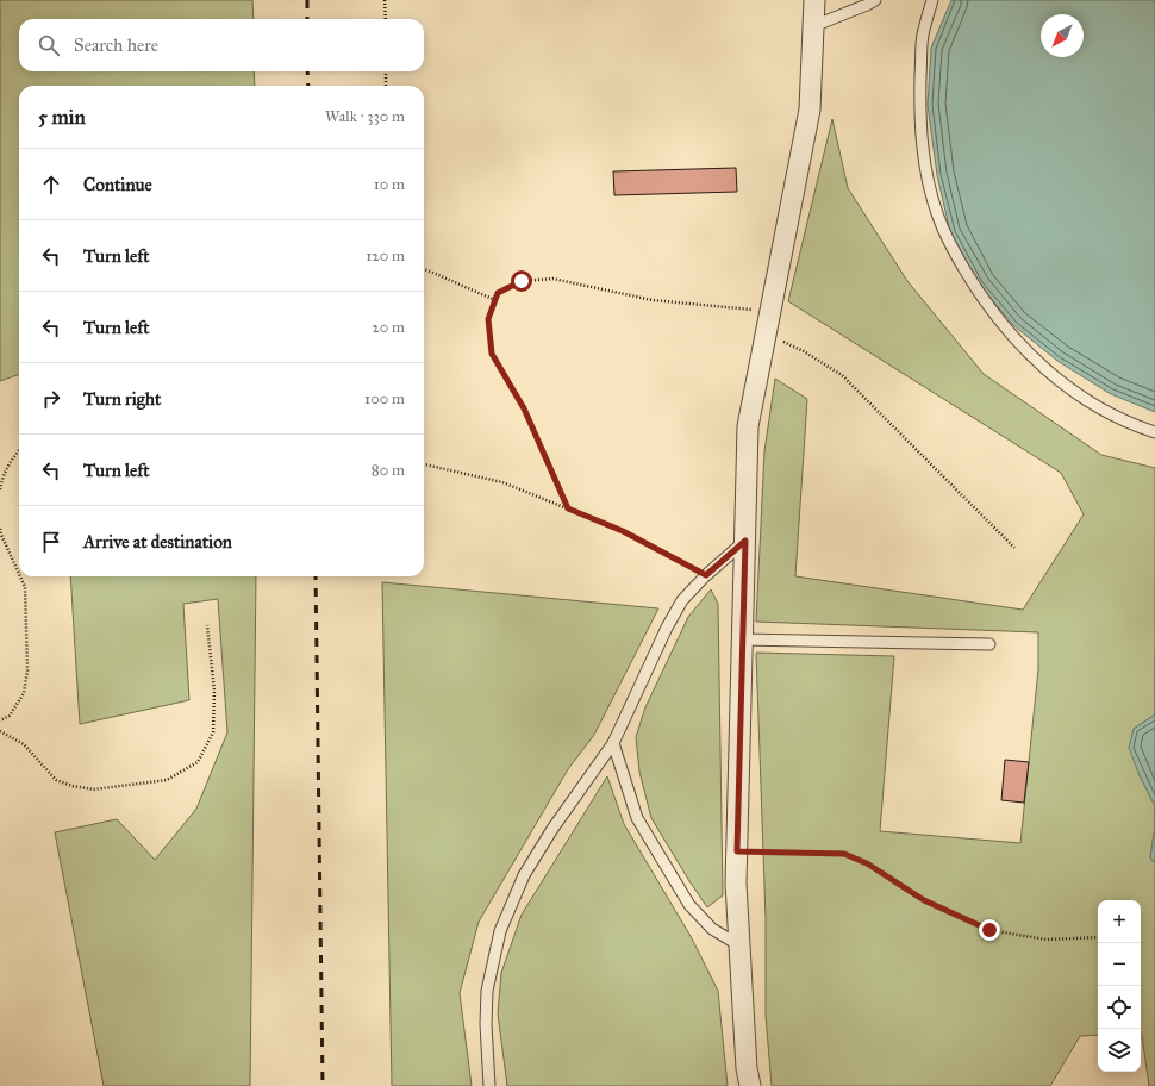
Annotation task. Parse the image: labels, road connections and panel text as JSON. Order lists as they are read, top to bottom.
{
  "north": "bottom left",
  "page": {
    "search": "Search here",
    "heading": ["5 min", "Walk · 330 m"],
    "list": [
      ["Continue", "10 m"],
      ["Turn left", "120 m"],
      ["Turn left", "20 m"],
      ["Turn right", "100 m"],
      ["Turn left", "80 m"],
      "Arrive at destination"
    ],
    "map_buttons": ["+", "−"]
  }
}
